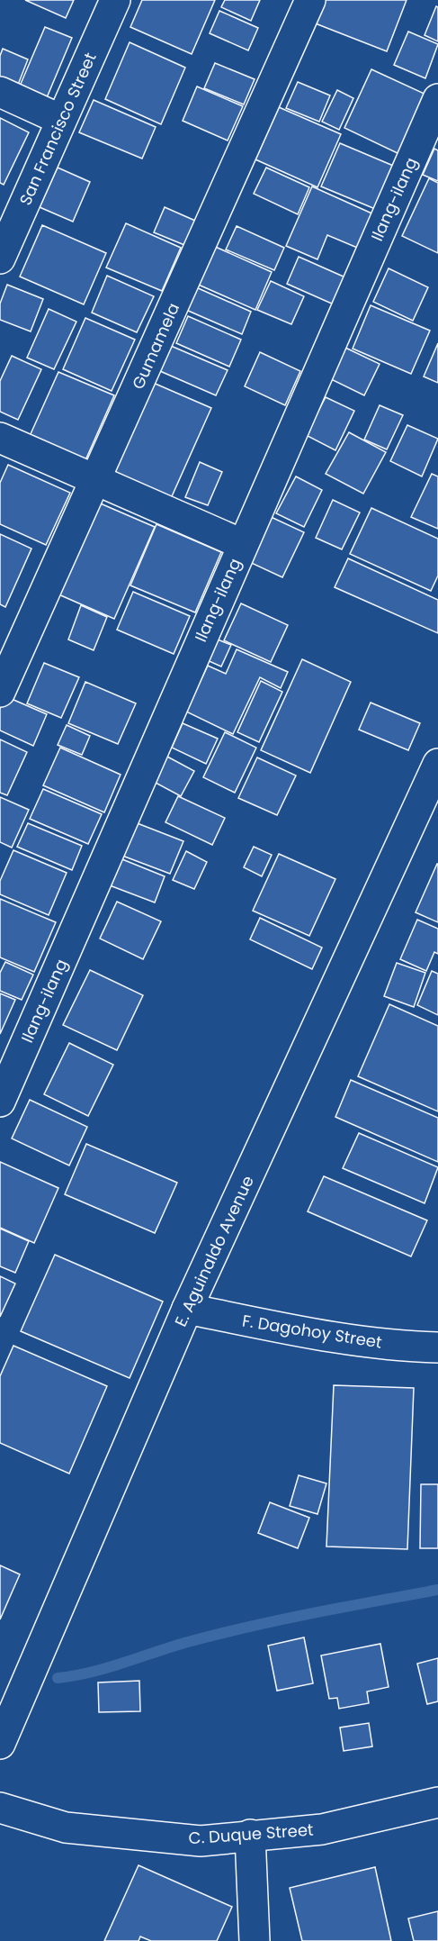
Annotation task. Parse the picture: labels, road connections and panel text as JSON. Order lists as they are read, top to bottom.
{
  "streets": {
    "street": [
      "San Francisco Street",
      "Ilang-ilang",
      "Gumamela",
      "E. Aguinaldo Avenue",
      "F. Dagohoy Street",
      "C. Duque Street"
    ]
  },
  "crossings": [
    ["E. Aguinaldo Avenue", "F. Dagohoy Street"]
  ]
}
